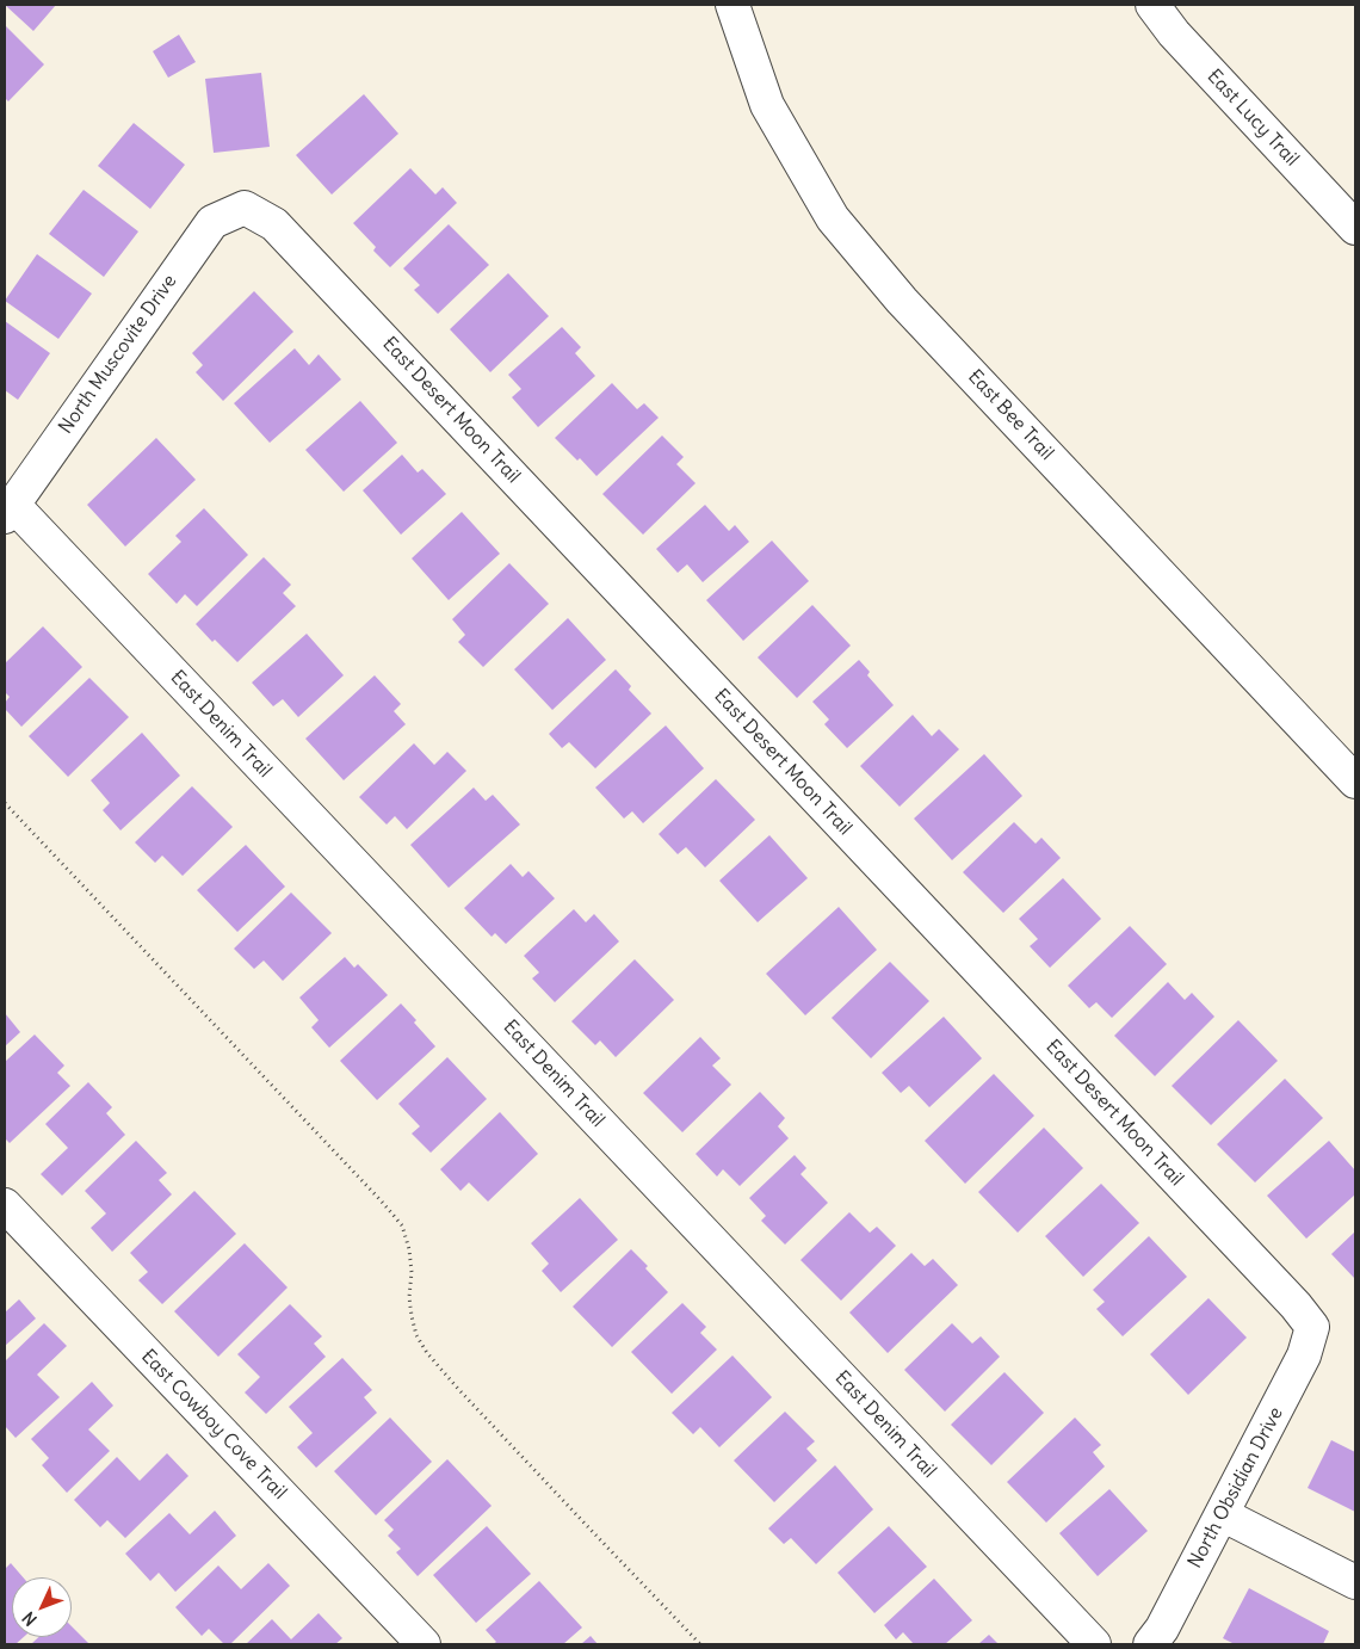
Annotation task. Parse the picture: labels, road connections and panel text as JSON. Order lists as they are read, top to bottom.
{
  "streets": {
    "street": [
      "East Lucy Trail",
      "North Muscovite Drive",
      "East Desert Moon Trail",
      "East Bee Trail",
      "East Denim Trail",
      "East Cowboy Cove Trail",
      "North Obsidian Drive"
    ]
  },
  "crossings": [
    ["North Muscovite Drive", "East Desert Moon Trail"],
    ["North Muscovite Drive", "East Denim Trail"],
    ["East Desert Moon Trail", "North Obsidian Drive"]
  ],
  "north": "bottom left"
}
